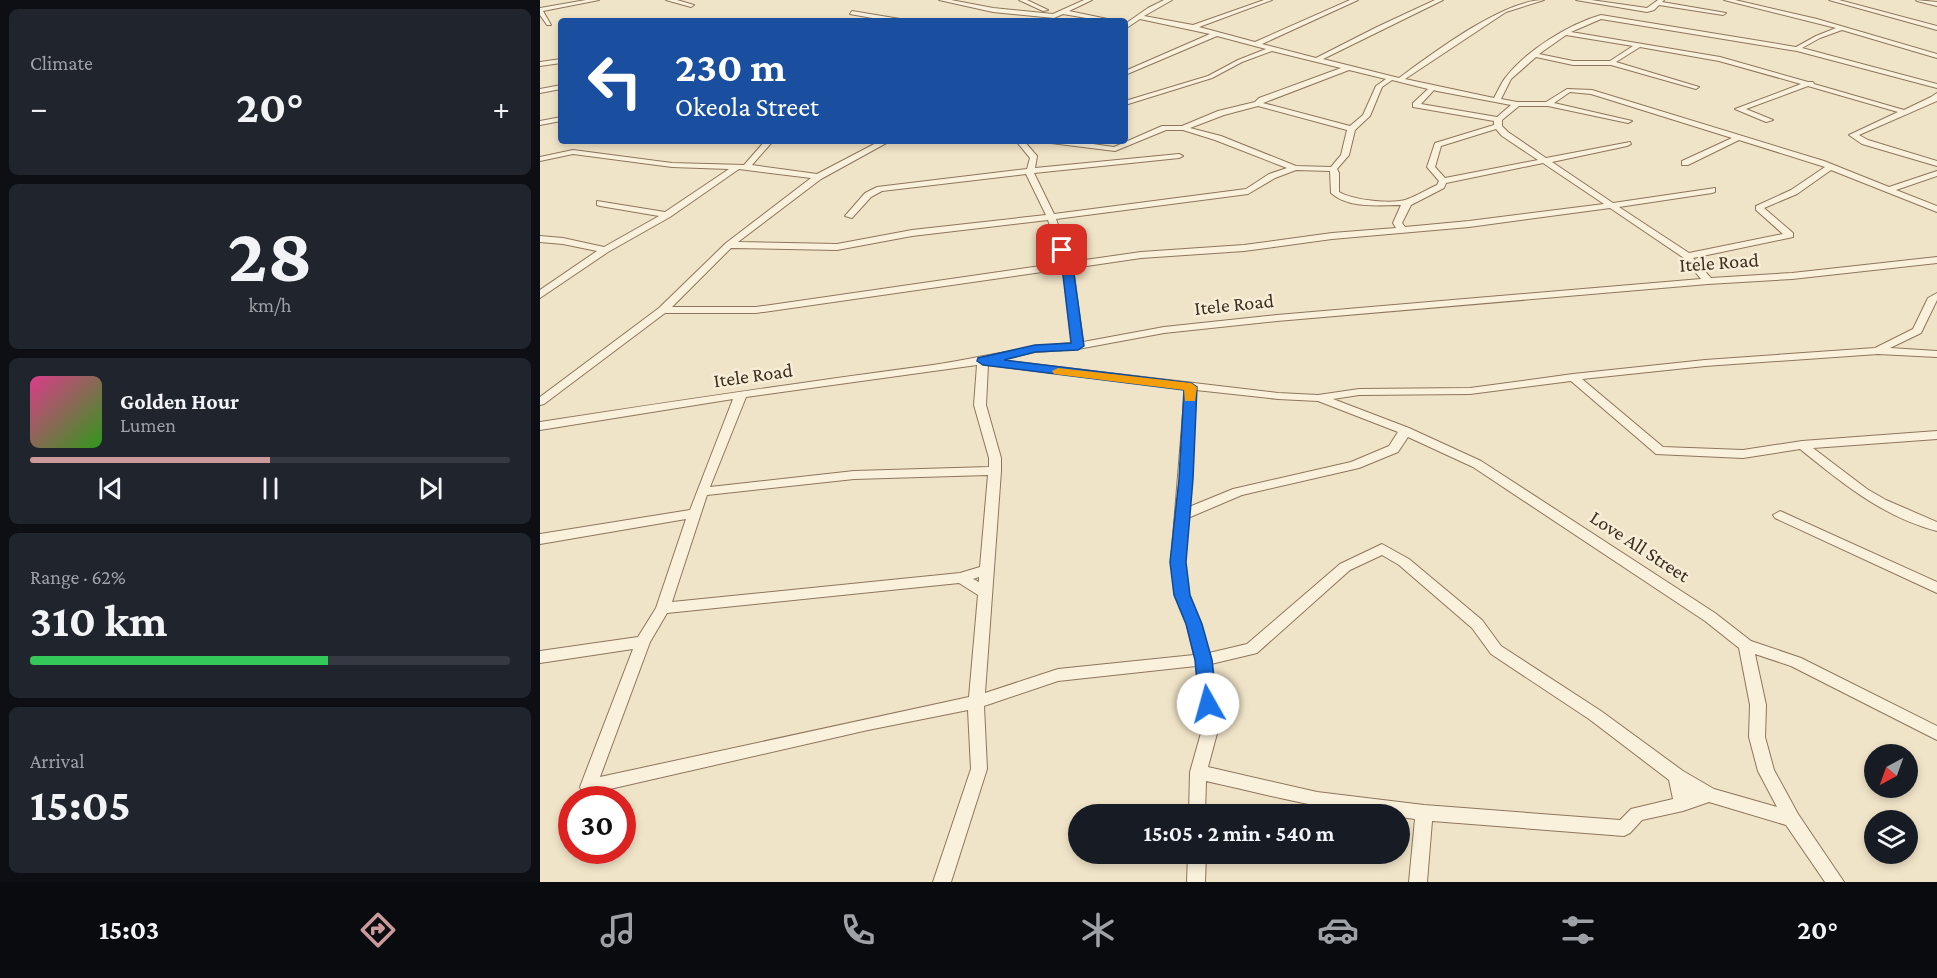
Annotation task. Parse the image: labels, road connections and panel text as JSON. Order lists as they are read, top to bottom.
{
  "streets": {
    "street": ["Itele Road", "Love All Street"]
  },
  "north": "bottom left",
  "page": {
    "tile": [
      "Climate",
      ["28", "km/h"],
      ["Range · 62%", "310 km"],
      ["Arrival", "15:05"]
    ],
    "turn": ["230 m", "Okeola Street"],
    "heat": ["−", "20°", "+"],
    "song": ["Golden Hour", "Lumen"],
    "limit": "30",
    "trip": "15:05 · 2 min · 540 m",
    "tabs": ["15:03", "20°"]
  }
}
